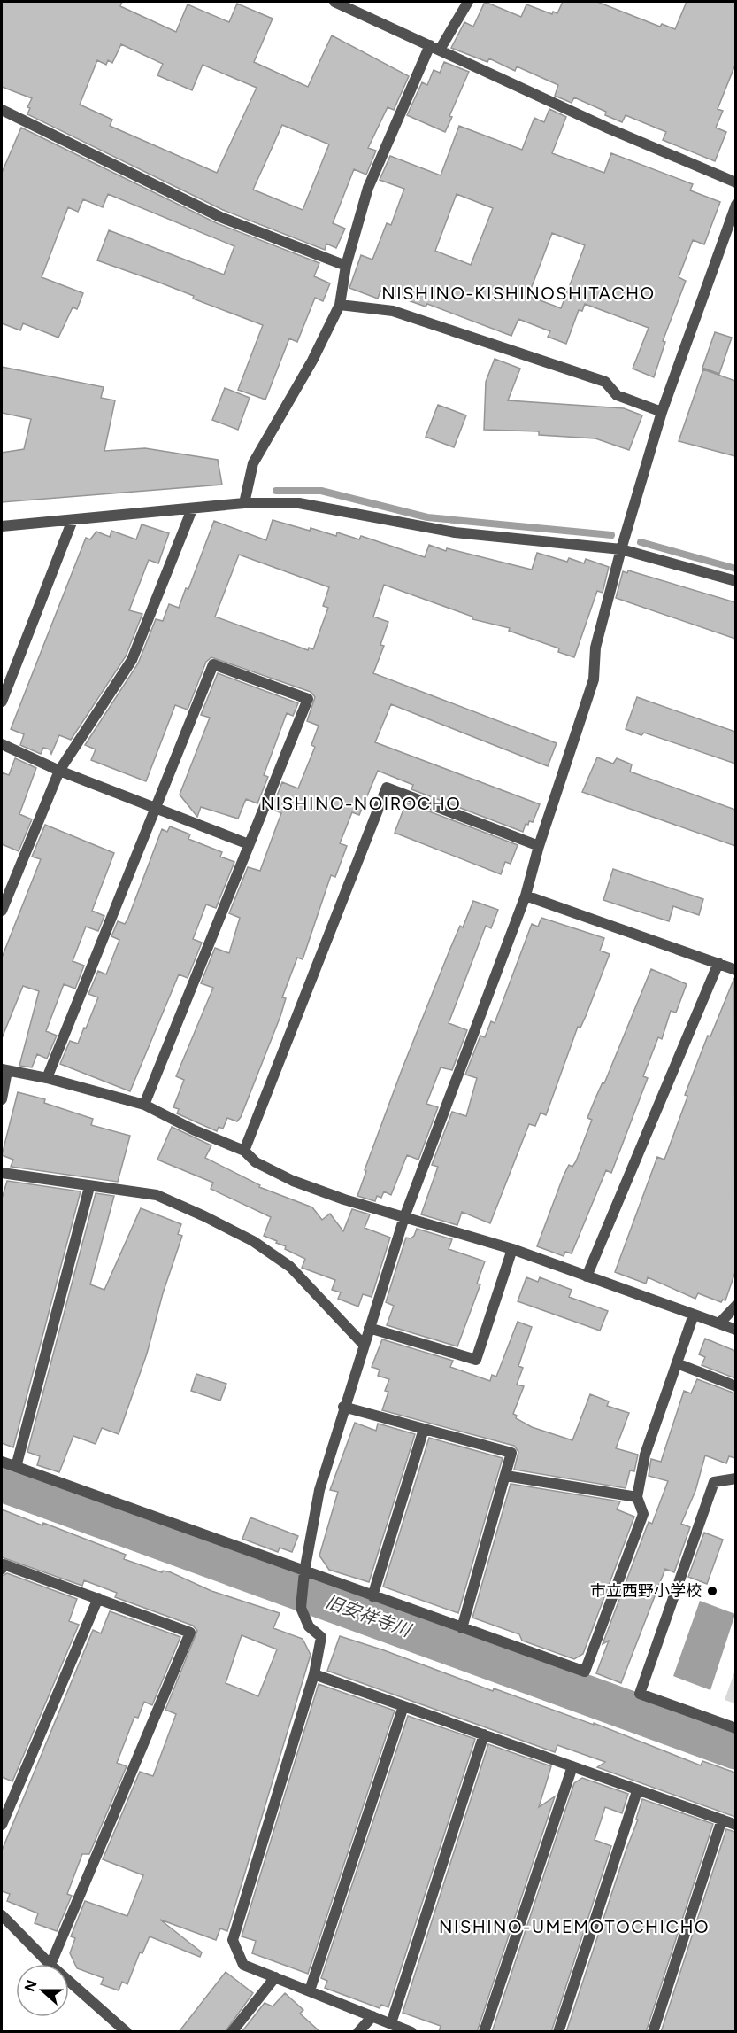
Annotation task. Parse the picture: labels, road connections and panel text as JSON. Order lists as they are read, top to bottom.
{
  "districts": ["NISHINO-KISHINOSHITACHO", "NISHINO-NOIROCHO", "NISHINO-UMEMOTOCHICHO"],
  "water": ["旧安祥寺川"],
  "places": ["市立西野小学校"],
  "north": "left"
}
